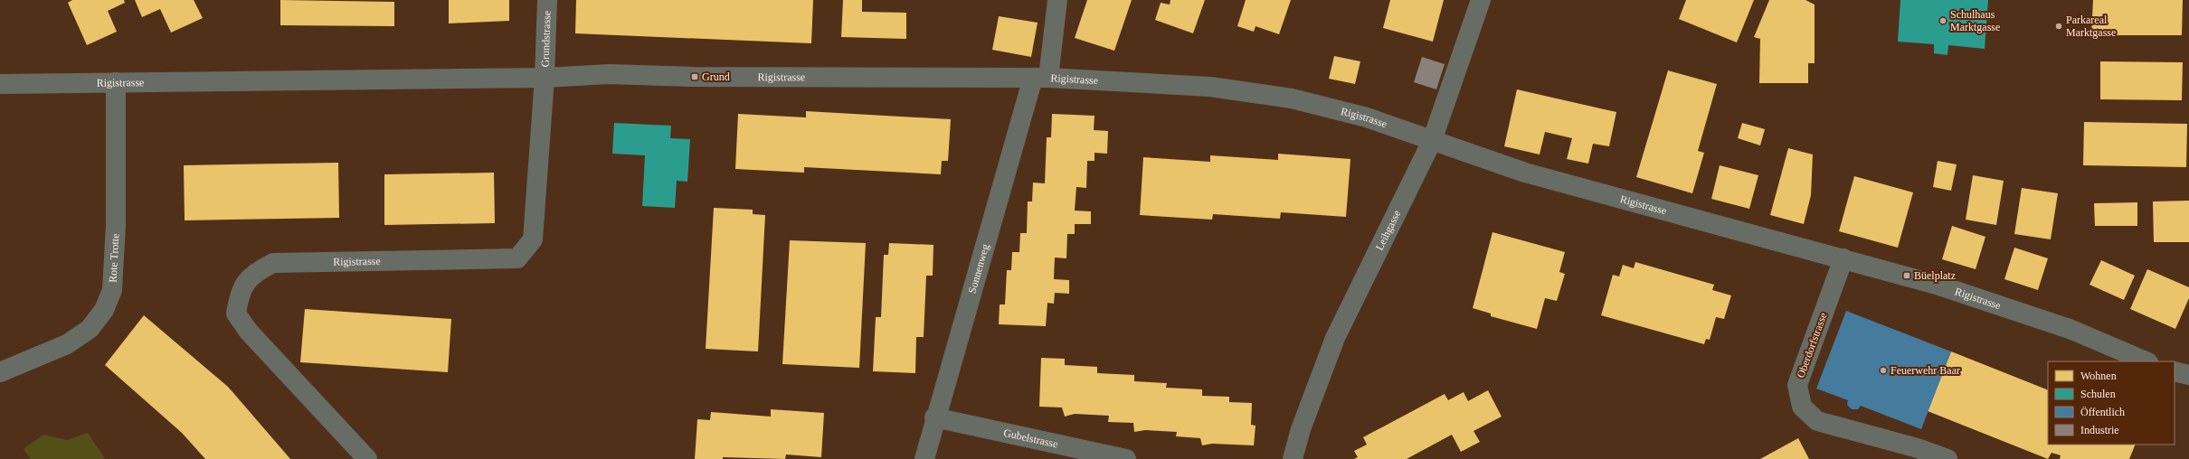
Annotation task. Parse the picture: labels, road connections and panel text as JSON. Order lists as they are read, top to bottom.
{
  "streets": {
    "street": [
      "Grundstrasse",
      "Rigistrasse",
      "Leihgasse",
      "Rote Trotte",
      "Sonnenweg",
      "Oberdorfstrasse",
      "Gubelstrasse"
    ]
  },
  "crossings": [
    ["Grundstrasse", "Rigistrasse"],
    ["Rigistrasse", "Leihgasse"],
    ["Rigistrasse", "Rote Trotte"],
    ["Rigistrasse", "Sonnenweg"],
    ["Rigistrasse", "Oberdorfstrasse"],
    ["Sonnenweg", "Gubelstrasse"]
  ],
  "places": {
    "other": ["Schulhaus Marktgasse", "Parkareal Marktgasse", "Feuerwehr Baar"],
    "transit": ["Grund", "Büelplatz"]
  },
  "legend": [
    "Wohnen",
    "Schulen",
    "Öffentlich",
    "Industrie"
  ]
}
